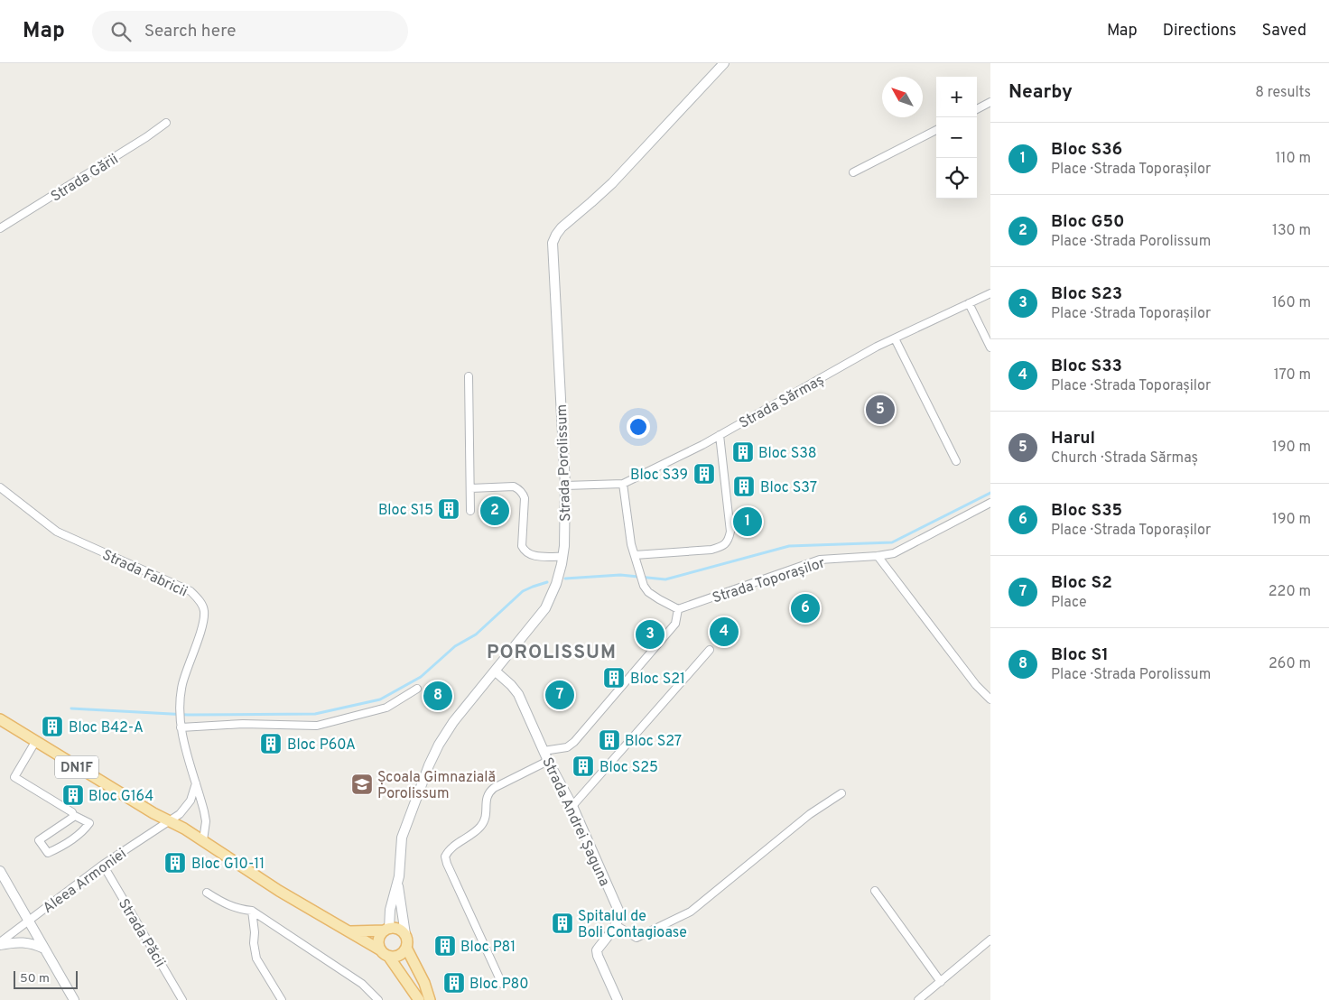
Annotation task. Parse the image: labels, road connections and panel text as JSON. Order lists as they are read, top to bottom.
{
  "streets": {
    "main road": ["Strada Porolissum", "DN1F", "Strada Andrei Șaguna"],
    "street": [
      "Strada Gării",
      "Strada Sărmaș",
      "Strada Fabricii",
      "Strada Toporașilor",
      "Aleea Armoniei",
      "Strada Păcii"
    ]
  },
  "crossings": [
    ["Strada Sărmaș", "Strada Porolissum"],
    ["Strada Porolissum", "DN1F"],
    ["Strada Porolissum", "Strada Andrei Șaguna"],
    ["Strada Fabricii", "DN1F"],
    ["DN1F", "Aleea Armoniei"],
    ["Aleea Armoniei", "Strada Păcii"]
  ],
  "districts": ["POROLISSUM"],
  "places": {
    "building": [
      "Bloc S38",
      "Bloc S39",
      "Bloc S37",
      "Bloc S15",
      "Bloc S21",
      "Bloc B42-A",
      "Bloc S27",
      "Bloc P60A",
      "Bloc S25",
      "Bloc G164",
      "Bloc G10-11",
      "Spitalul de Boli Contagioase",
      "Bloc P81",
      "Bloc P80"
    ],
    "school or university": ["Școala Gimnazială Porolissum"]
  },
  "scale_bar": "50 m",
  "north": "top left",
  "page": {
    "header": "Map",
    "search": "Search here",
    "nav": ["Map", "Directions", "Saved"],
    "heading": ["Nearby", "8 results"],
    "map_buttons": ["+", "−"],
    "list": [
      {
        "mark": "1",
        "name": "Bloc S36",
        "note": "Place · Strada Toporașilor",
        "value": "110 m"
      },
      {
        "mark": "2",
        "name": "Bloc G50",
        "note": "Place · Strada Porolissum",
        "value": "130 m"
      },
      {
        "mark": "3",
        "name": "Bloc S23",
        "note": "Place · Strada Toporașilor",
        "value": "160 m"
      },
      {
        "mark": "4",
        "name": "Bloc S33",
        "note": "Place · Strada Toporașilor",
        "value": "170 m"
      },
      {
        "mark": "5",
        "name": "Harul",
        "note": "Church · Strada Sărmaș",
        "value": "190 m"
      },
      {
        "mark": "6",
        "name": "Bloc S35",
        "note": "Place · Strada Toporașilor",
        "value": "190 m"
      },
      {
        "mark": "7",
        "name": "Bloc S2",
        "note": "Place",
        "value": "220 m"
      },
      {
        "mark": "8",
        "name": "Bloc S1",
        "note": "Place · Strada Porolissum",
        "value": "260 m"
      }
    ],
    "pins": [
      "5",
      "2",
      "1",
      "6",
      "4",
      "3",
      "7",
      "8"
    ],
    "scale": "50 m"
  }
}
